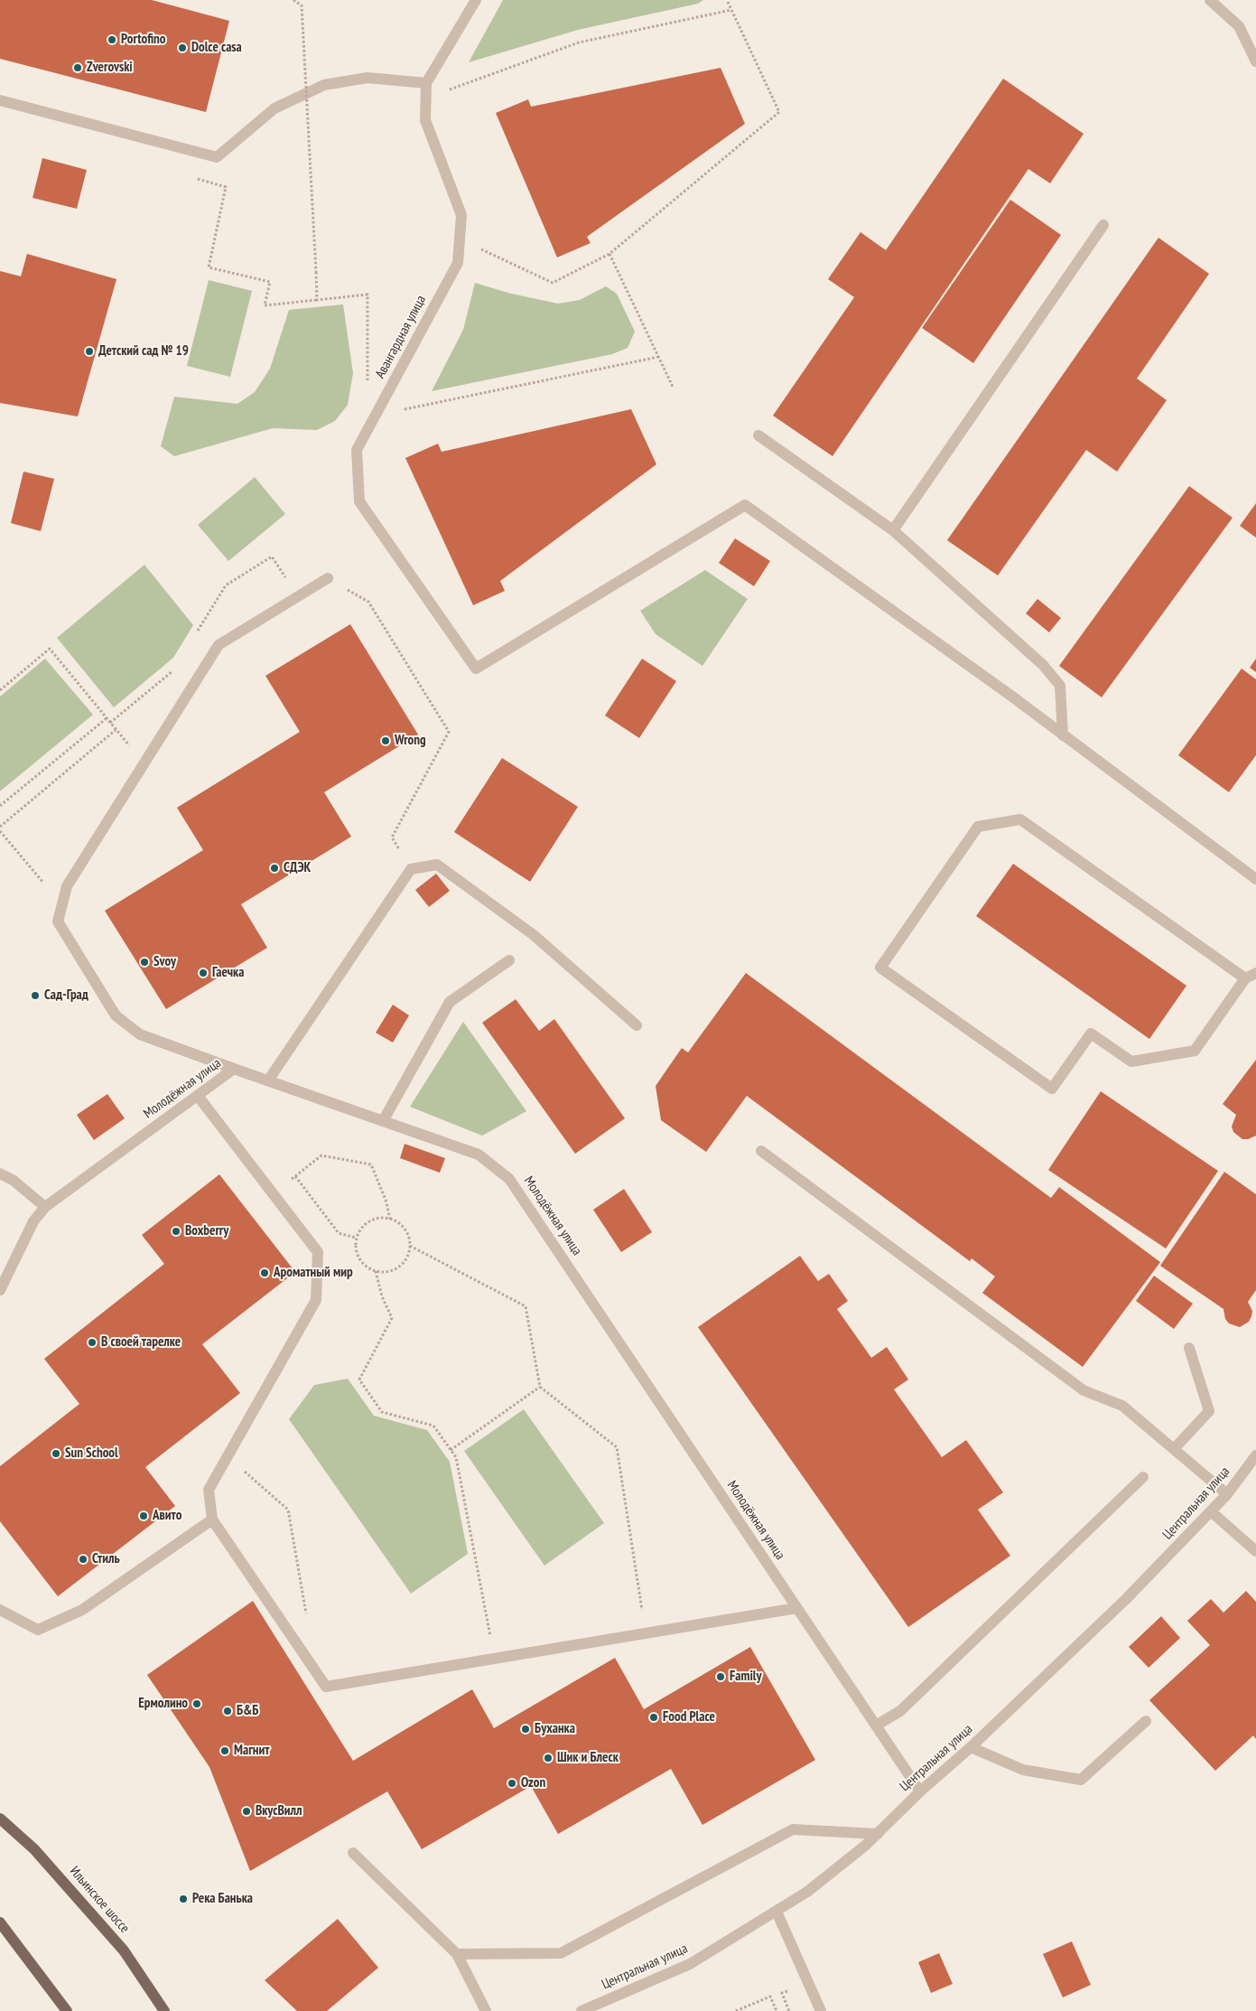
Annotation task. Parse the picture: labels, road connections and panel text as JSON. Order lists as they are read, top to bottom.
{
  "streets": {
    "main road": ["Ильинское шоссе"],
    "street": ["Авангардная улица", "Молодёжная улица", "Центральная улица"]
  },
  "crossings": [
    ["Молодёжная улица", "Центральная улица"]
  ],
  "places": [
    "Portofino",
    "Dolce casa",
    "Zverovski",
    "Детский сад № 19",
    "Wrong",
    "СДЭК",
    "Svoy",
    "Гаечка",
    "Сад-Град",
    "Boxberry",
    "Ароматный мир",
    "В своей тарелке",
    "Sun School",
    "Авито",
    "Стиль",
    "Family",
    "Ермолино",
    "Б&Б",
    "Food Place",
    "Буханка",
    "Магнит",
    "Шик и Блеск",
    "Ozon",
    "ВкусВилл",
    "Река Банька"
  ]
}
